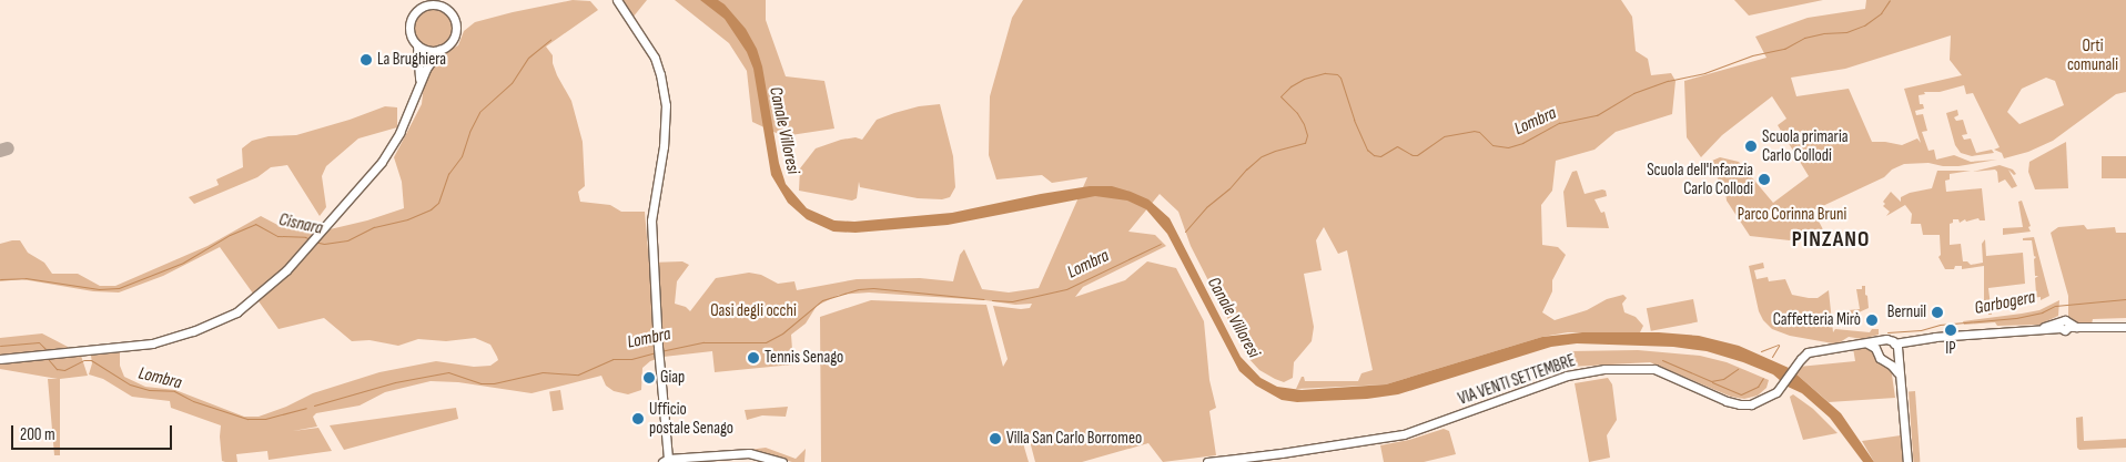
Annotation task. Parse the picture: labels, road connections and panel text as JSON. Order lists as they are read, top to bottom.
{
  "streets": {
    "street": ["VIA VENTI SETTEMBRE"]
  },
  "districts": ["PINZANO"],
  "water": [
    "Lombra",
    "Canale Villoresi",
    "Cisnara",
    "Garbogera"
  ],
  "parks": ["Orti comunali", "Parco Corinna Bruni", "Oasi degli occhi"],
  "places": [
    "La Brughiera",
    "Scuola primaria Carlo Collodi",
    "Scuola dell'Infanzia Carlo Collodi",
    "Bernuil",
    "Caffetteria Mirò",
    "IP",
    "Tennis Senago",
    "Giap",
    "Ufficio postale Senago",
    "Villa San Carlo Borromeo"
  ],
  "scale_bar": "200 m"
}
